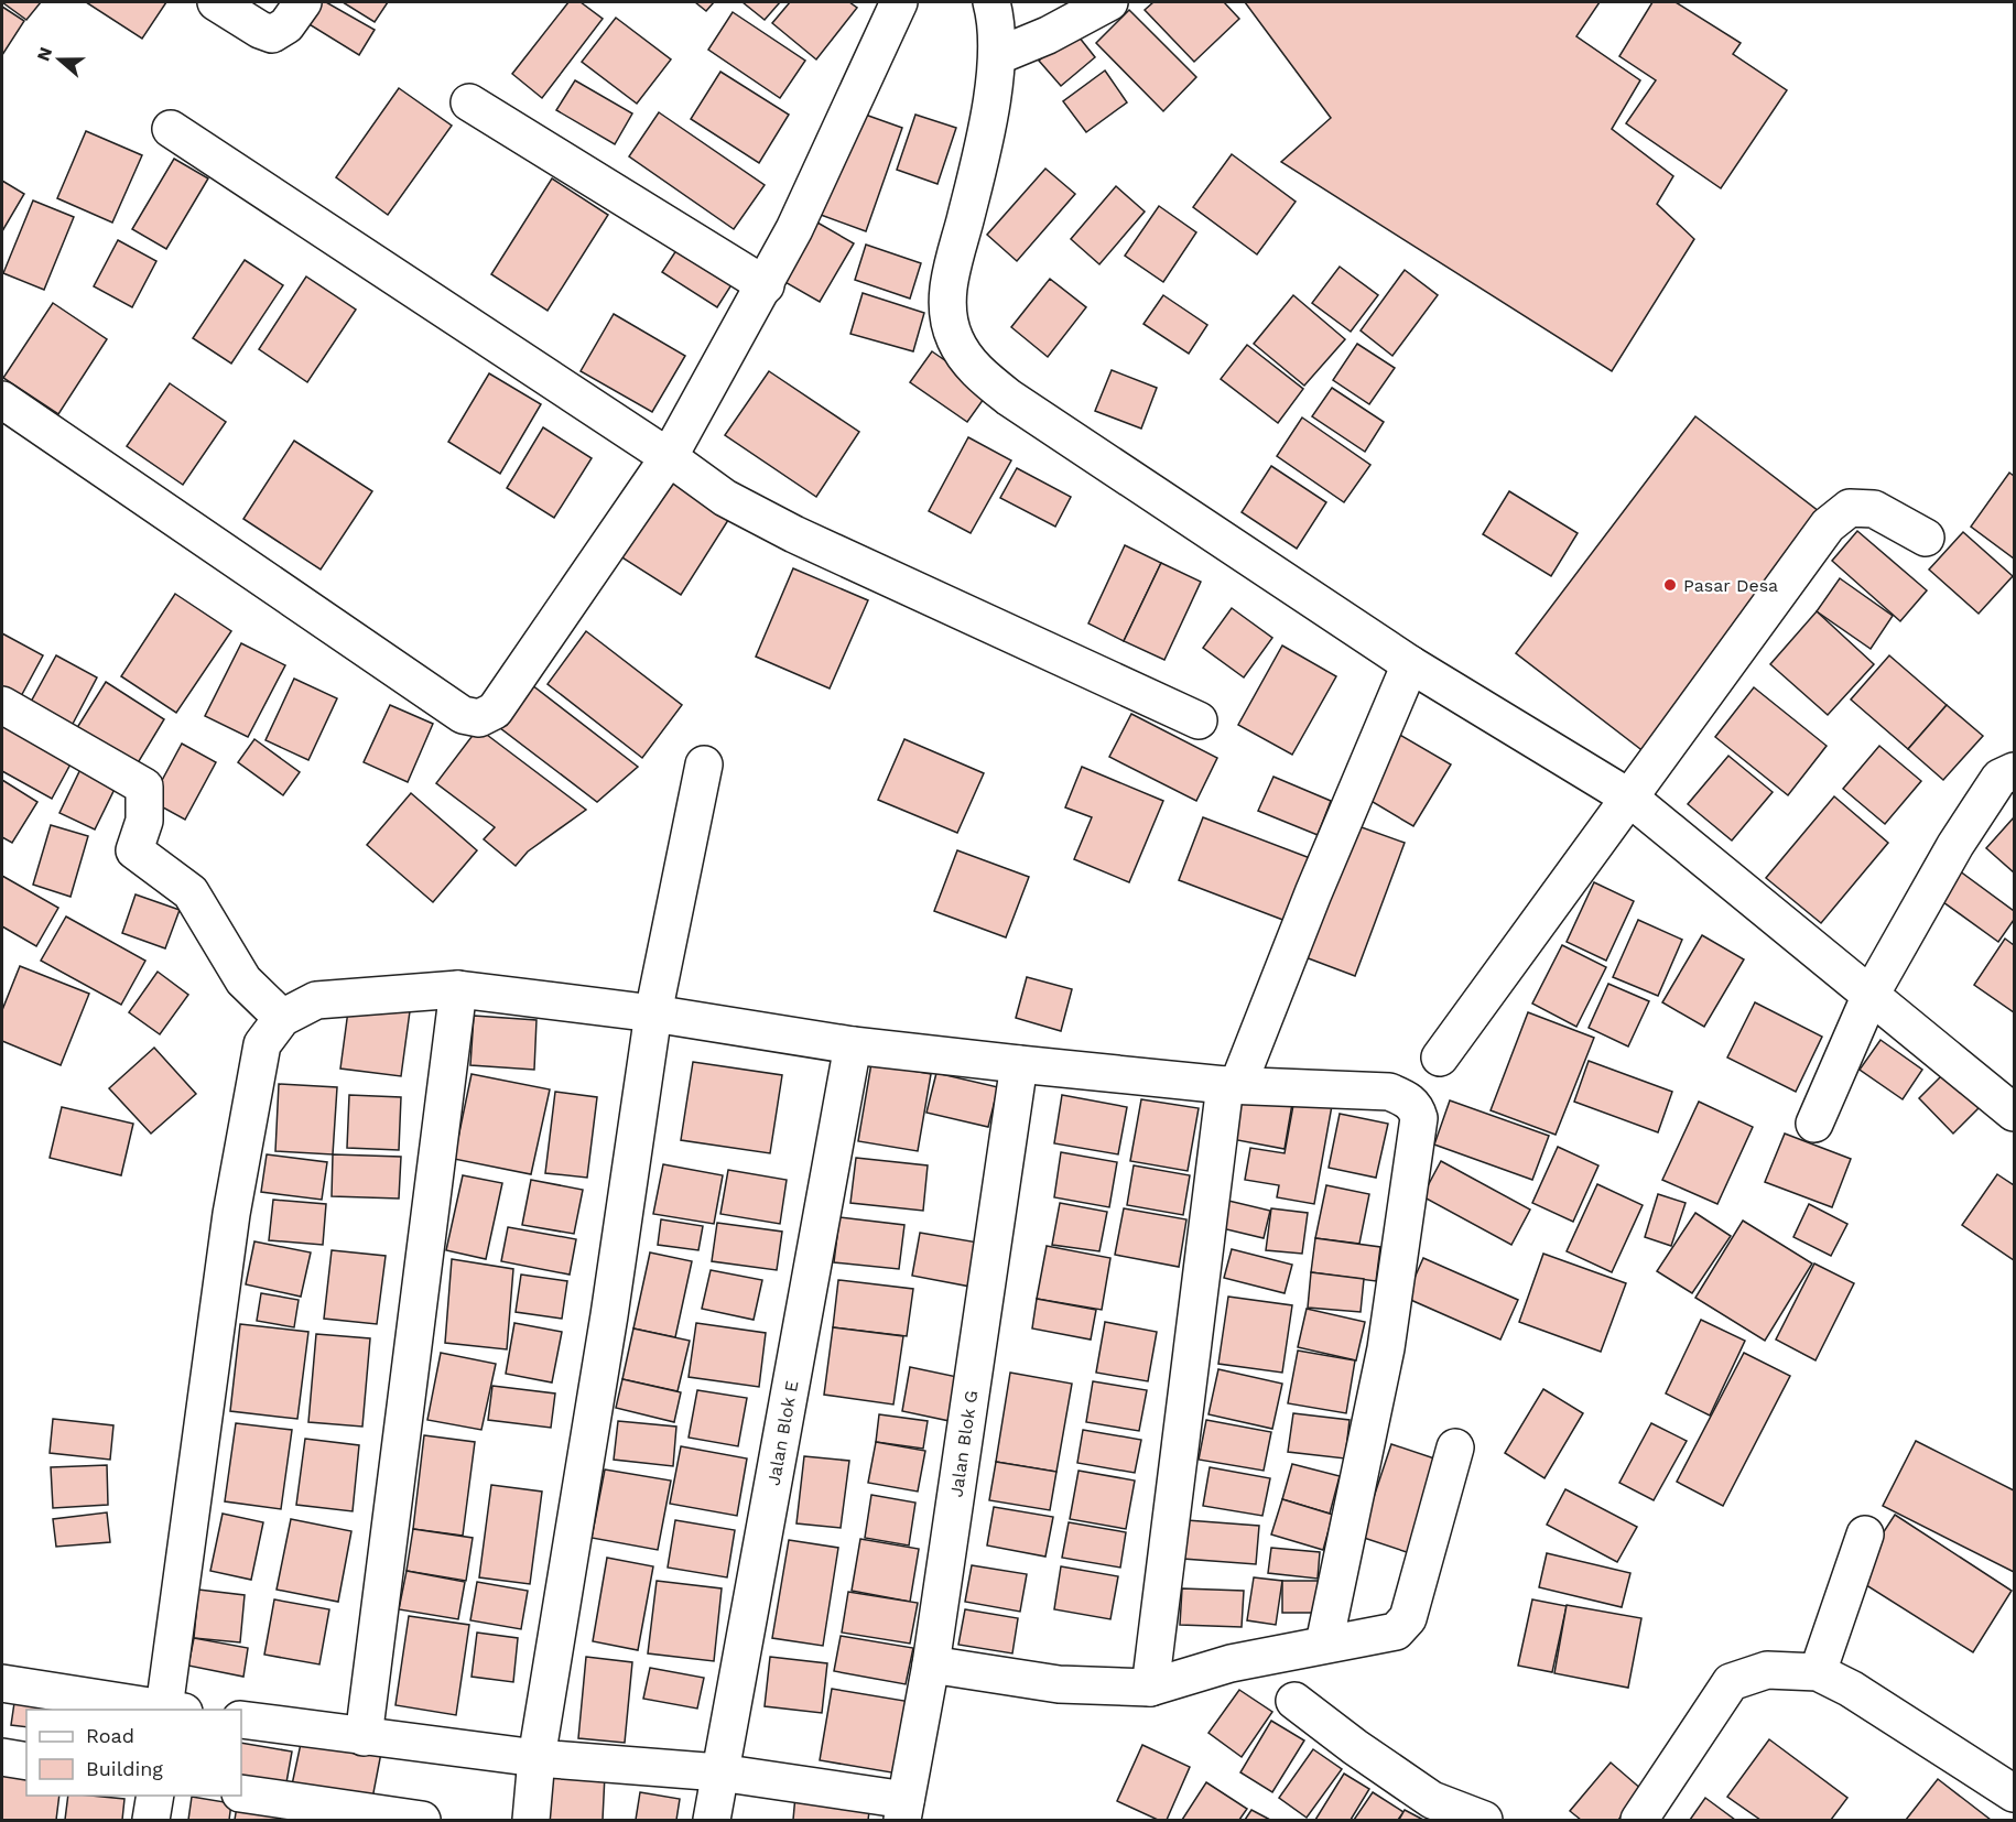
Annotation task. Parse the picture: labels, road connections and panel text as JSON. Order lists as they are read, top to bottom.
{
  "streets": {
    "street": ["Jalan Blok E", "Jalan Blok G"]
  },
  "places": ["Pasar Desa"],
  "legend": ["Road", "Building"],
  "north": "left"
}
